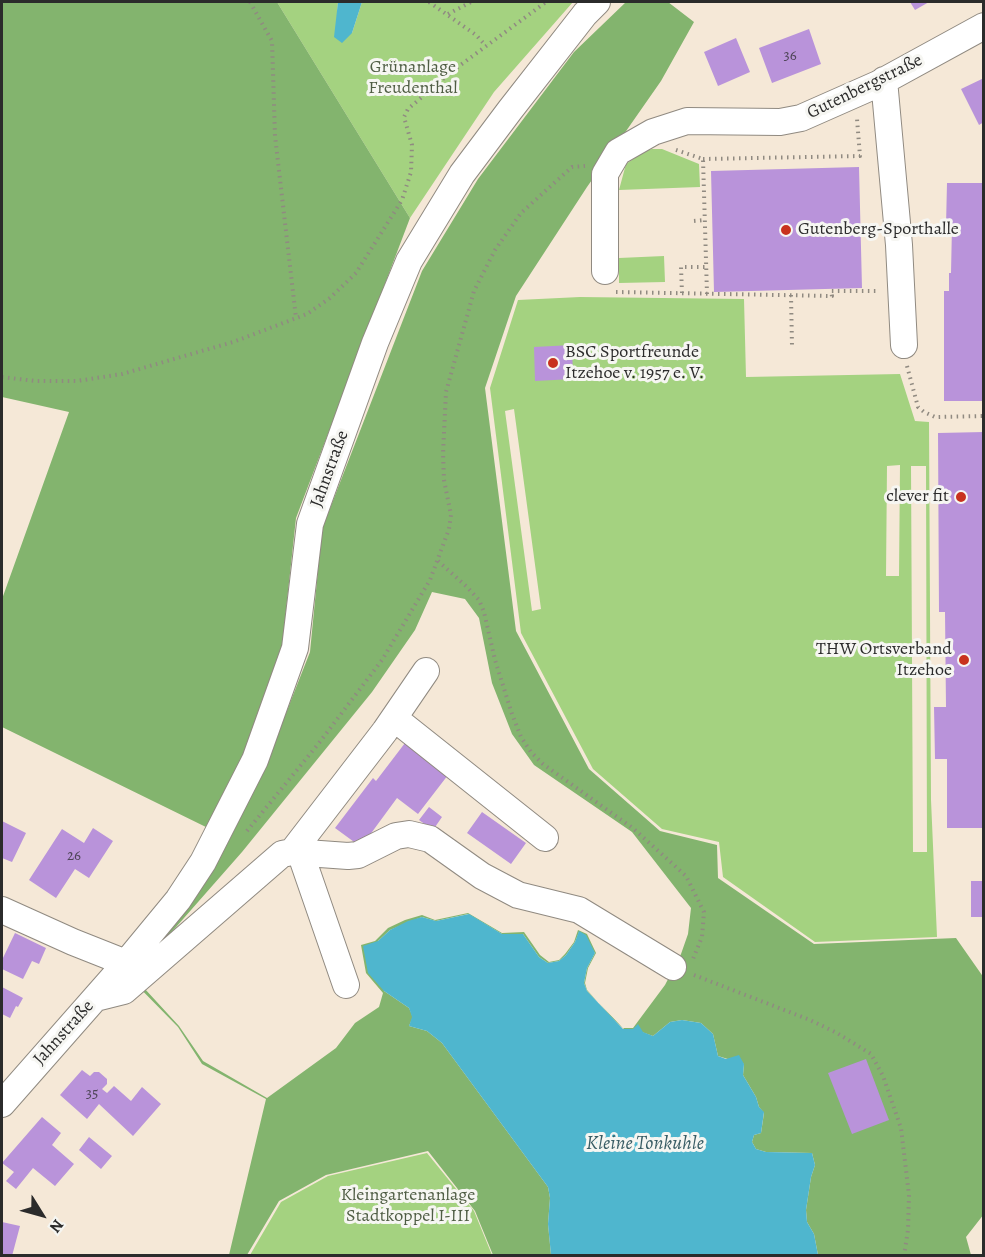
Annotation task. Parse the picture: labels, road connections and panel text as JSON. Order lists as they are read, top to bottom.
{
  "streets": {
    "street": ["Gutenbergstraße", "Jahnstraße"]
  },
  "water": ["Kleine Tonkuhle"],
  "parks": ["Grünanlage Freudenthal", "Kleingartenanlage Stadtkoppel I-III"],
  "places": [
    "Gutenberg-Sporthalle",
    "BSC Sportfreunde Itzehoe v. 1957 e. V.",
    "clever fit",
    "THW Ortsverband Itzehoe"
  ],
  "house_numbers": ["36", "26", "35"],
  "north": "bottom right"
}
